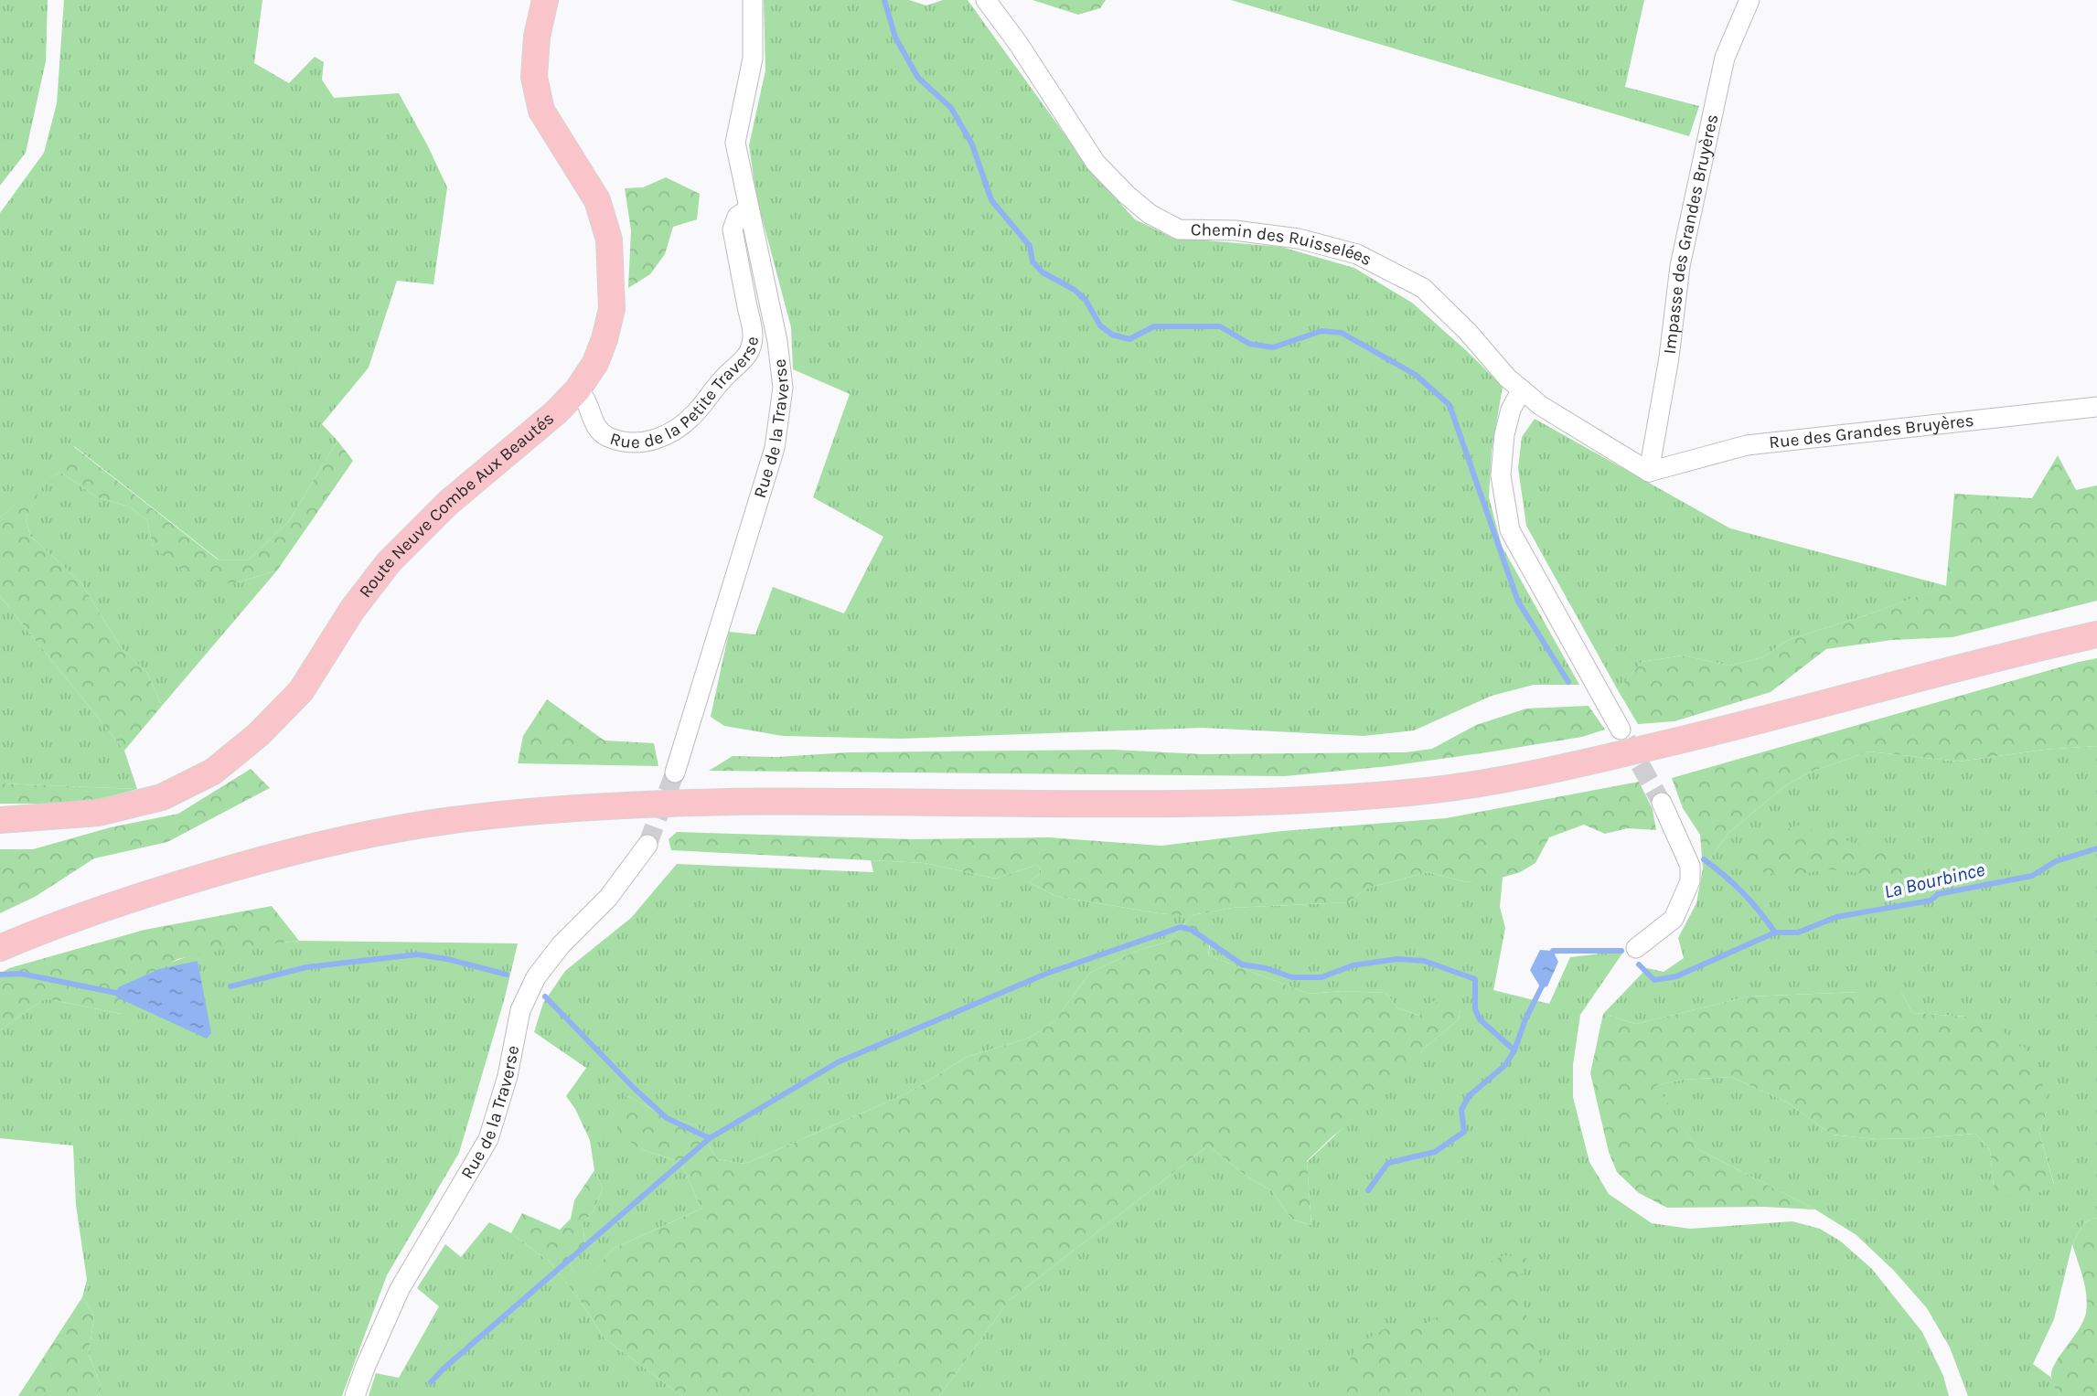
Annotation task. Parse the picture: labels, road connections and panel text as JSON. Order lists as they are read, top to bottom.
{
  "streets": {
    "main road": ["Route Neuve Combe Aux Beautés"],
    "street": [
      "Impasse des Grandes Bruyères",
      "Chemin des Ruisselées",
      "Rue de la Petite Traverse",
      "Rue de la Traverse",
      "Rue des Grandes Bruyères"
    ]
  },
  "crossings": [
    ["Impasse des Grandes Bruyères", "Chemin des Ruisselées"],
    ["Impasse des Grandes Bruyères", "Rue des Grandes Bruyères"],
    ["Chemin des Ruisselées", "Rue des Grandes Bruyères"],
    ["Rue de la Petite Traverse", "Rue de la Traverse"],
    ["Rue de la Petite Traverse", "Route Neuve Combe Aux Beautés"]
  ],
  "water": ["La Bourbince"]
}
